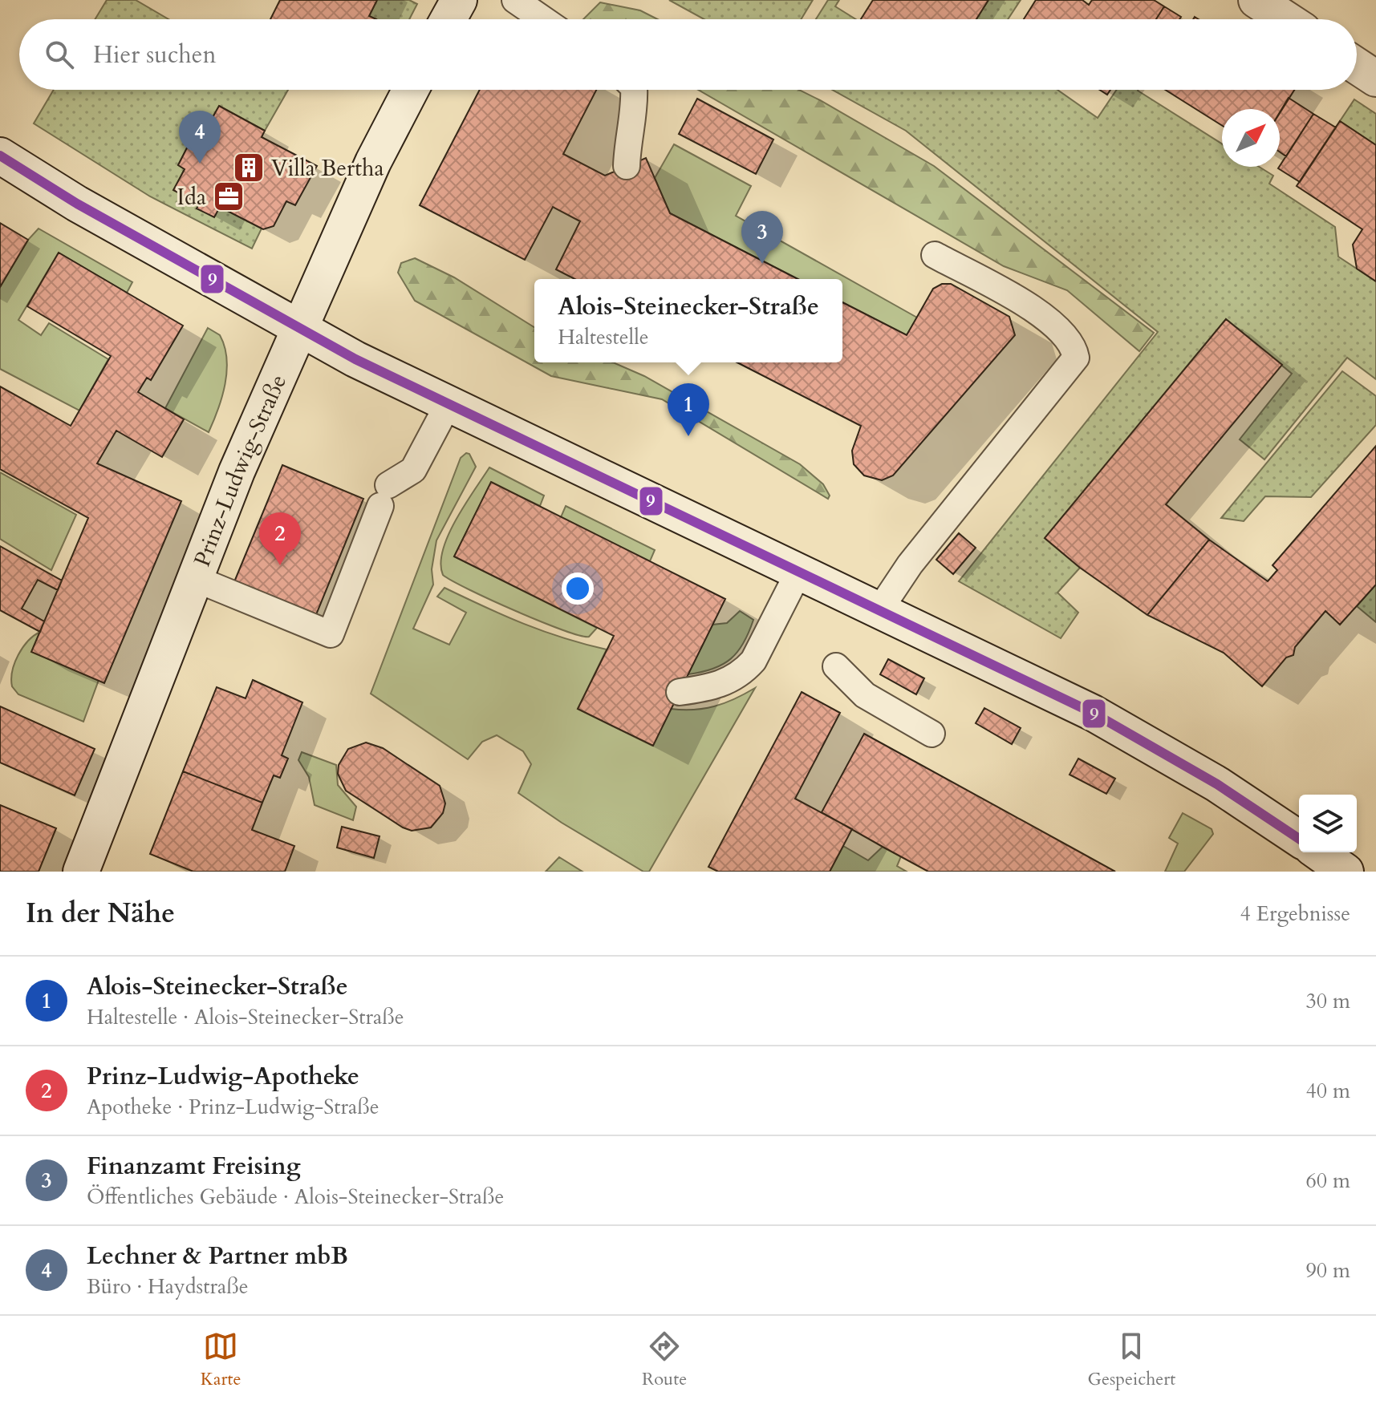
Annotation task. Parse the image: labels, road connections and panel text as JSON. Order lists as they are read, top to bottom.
{
  "streets": {
    "main road": ["Prinz-Ludwig-Straße"]
  },
  "places": {
    "building": ["Villa Bertha"],
    "office": ["Ida"]
  },
  "lines": ["transit line 9"],
  "north": "top right",
  "page": {
    "search": "Hier suchen",
    "pins": [
      "4",
      "3",
      "1",
      "2"
    ],
    "popup": ["Alois-Steinecker-Straße", "Haltestelle"],
    "heading": ["In der Nähe", "4 Ergebnisse"],
    "list": [
      {
        "mark": "1",
        "name": "Alois-Steinecker-Straße",
        "note": "Haltestelle · Alois-Steinecker-Straße",
        "value": "30 m"
      },
      {
        "mark": "2",
        "name": "Prinz-Ludwig-Apotheke",
        "note": "Apotheke · Prinz-Ludwig-Straße",
        "value": "40 m"
      },
      {
        "mark": "3",
        "name": "Finanzamt Freising",
        "note": "Öffentliches Gebäude · Alois-Steinecker-Straße",
        "value": "60 m"
      },
      {
        "mark": "4",
        "name": "Lechner & Partner mbB",
        "note": "Büro · Haydstraße",
        "value": "90 m"
      }
    ],
    "nav": ["Karte", "Route", "Gespeichert"]
  }
}
